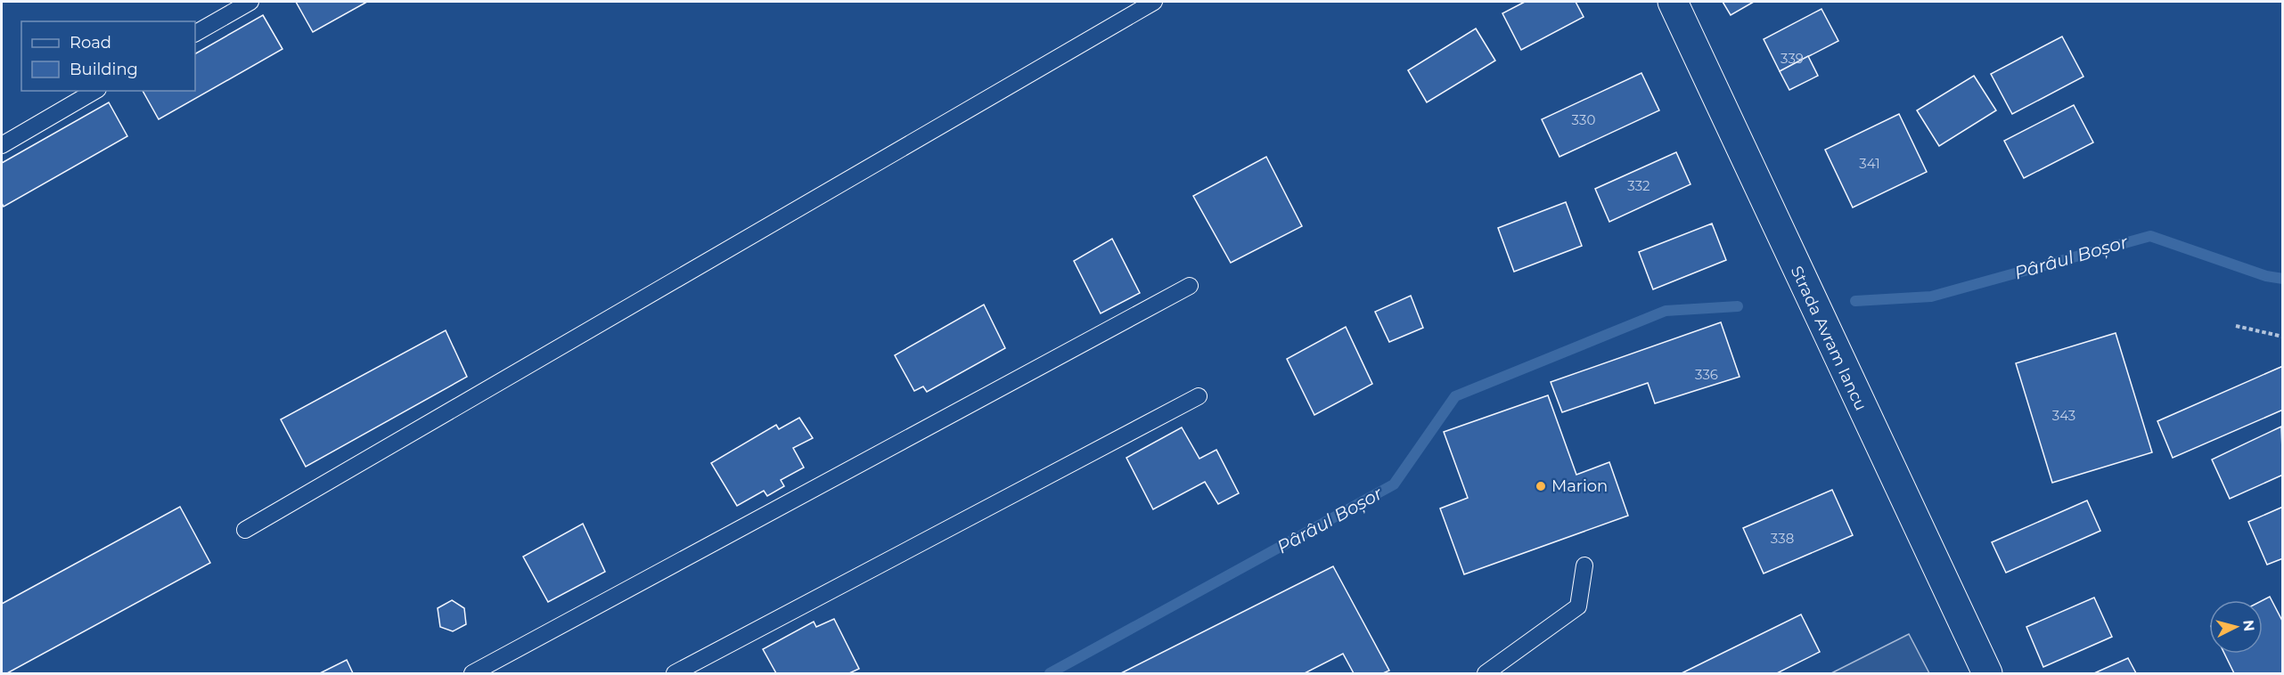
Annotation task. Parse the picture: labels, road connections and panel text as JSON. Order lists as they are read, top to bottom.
{
  "streets": {
    "main road": ["Strada Avram Iancu"]
  },
  "water": ["Pârâul Boșor"],
  "places": ["Marion"],
  "house_numbers": [
    "339",
    "330",
    "341",
    "332",
    "336",
    "343",
    "338"
  ],
  "legend": ["Road", "Building"],
  "north": "right"
}
